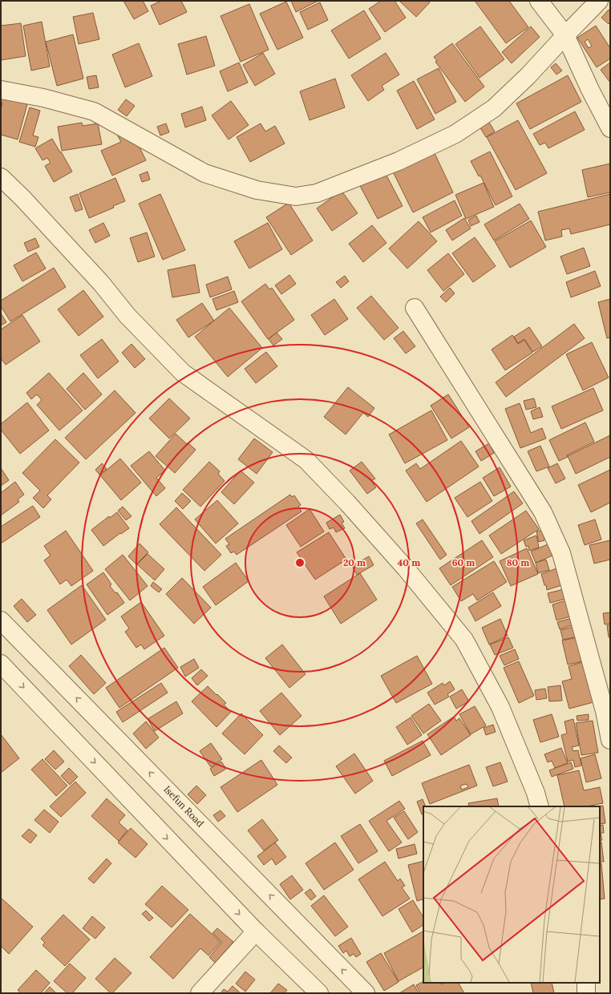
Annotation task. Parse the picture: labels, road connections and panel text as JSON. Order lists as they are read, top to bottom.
{
  "streets": {
    "street": ["Isefun Road"]
  },
  "rings": [
    "20 m",
    "40 m",
    "60 m",
    "80 m"
  ]
}
